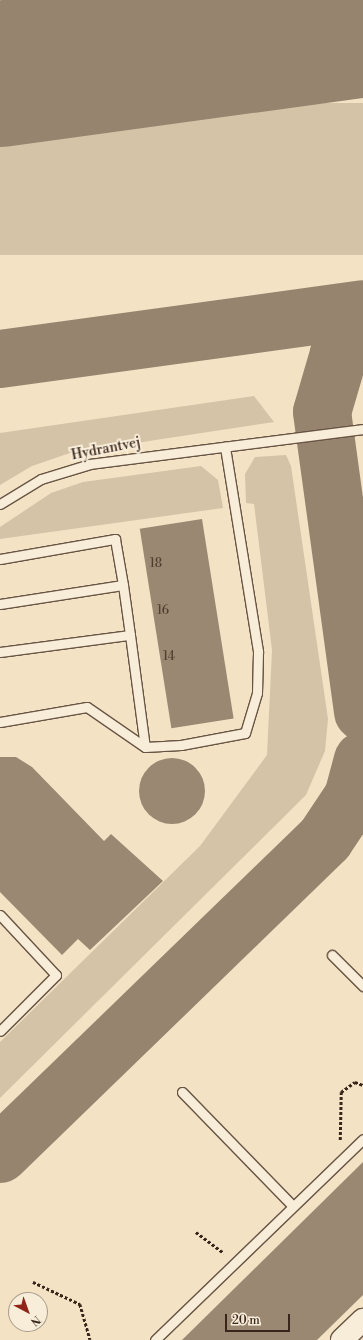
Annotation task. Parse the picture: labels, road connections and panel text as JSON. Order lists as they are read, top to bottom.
{
  "streets": {
    "lane": ["Hydrantvej"]
  },
  "house_numbers": ["18", "16", "14"],
  "scale_bar": "20 m",
  "north": "bottom right"
}
